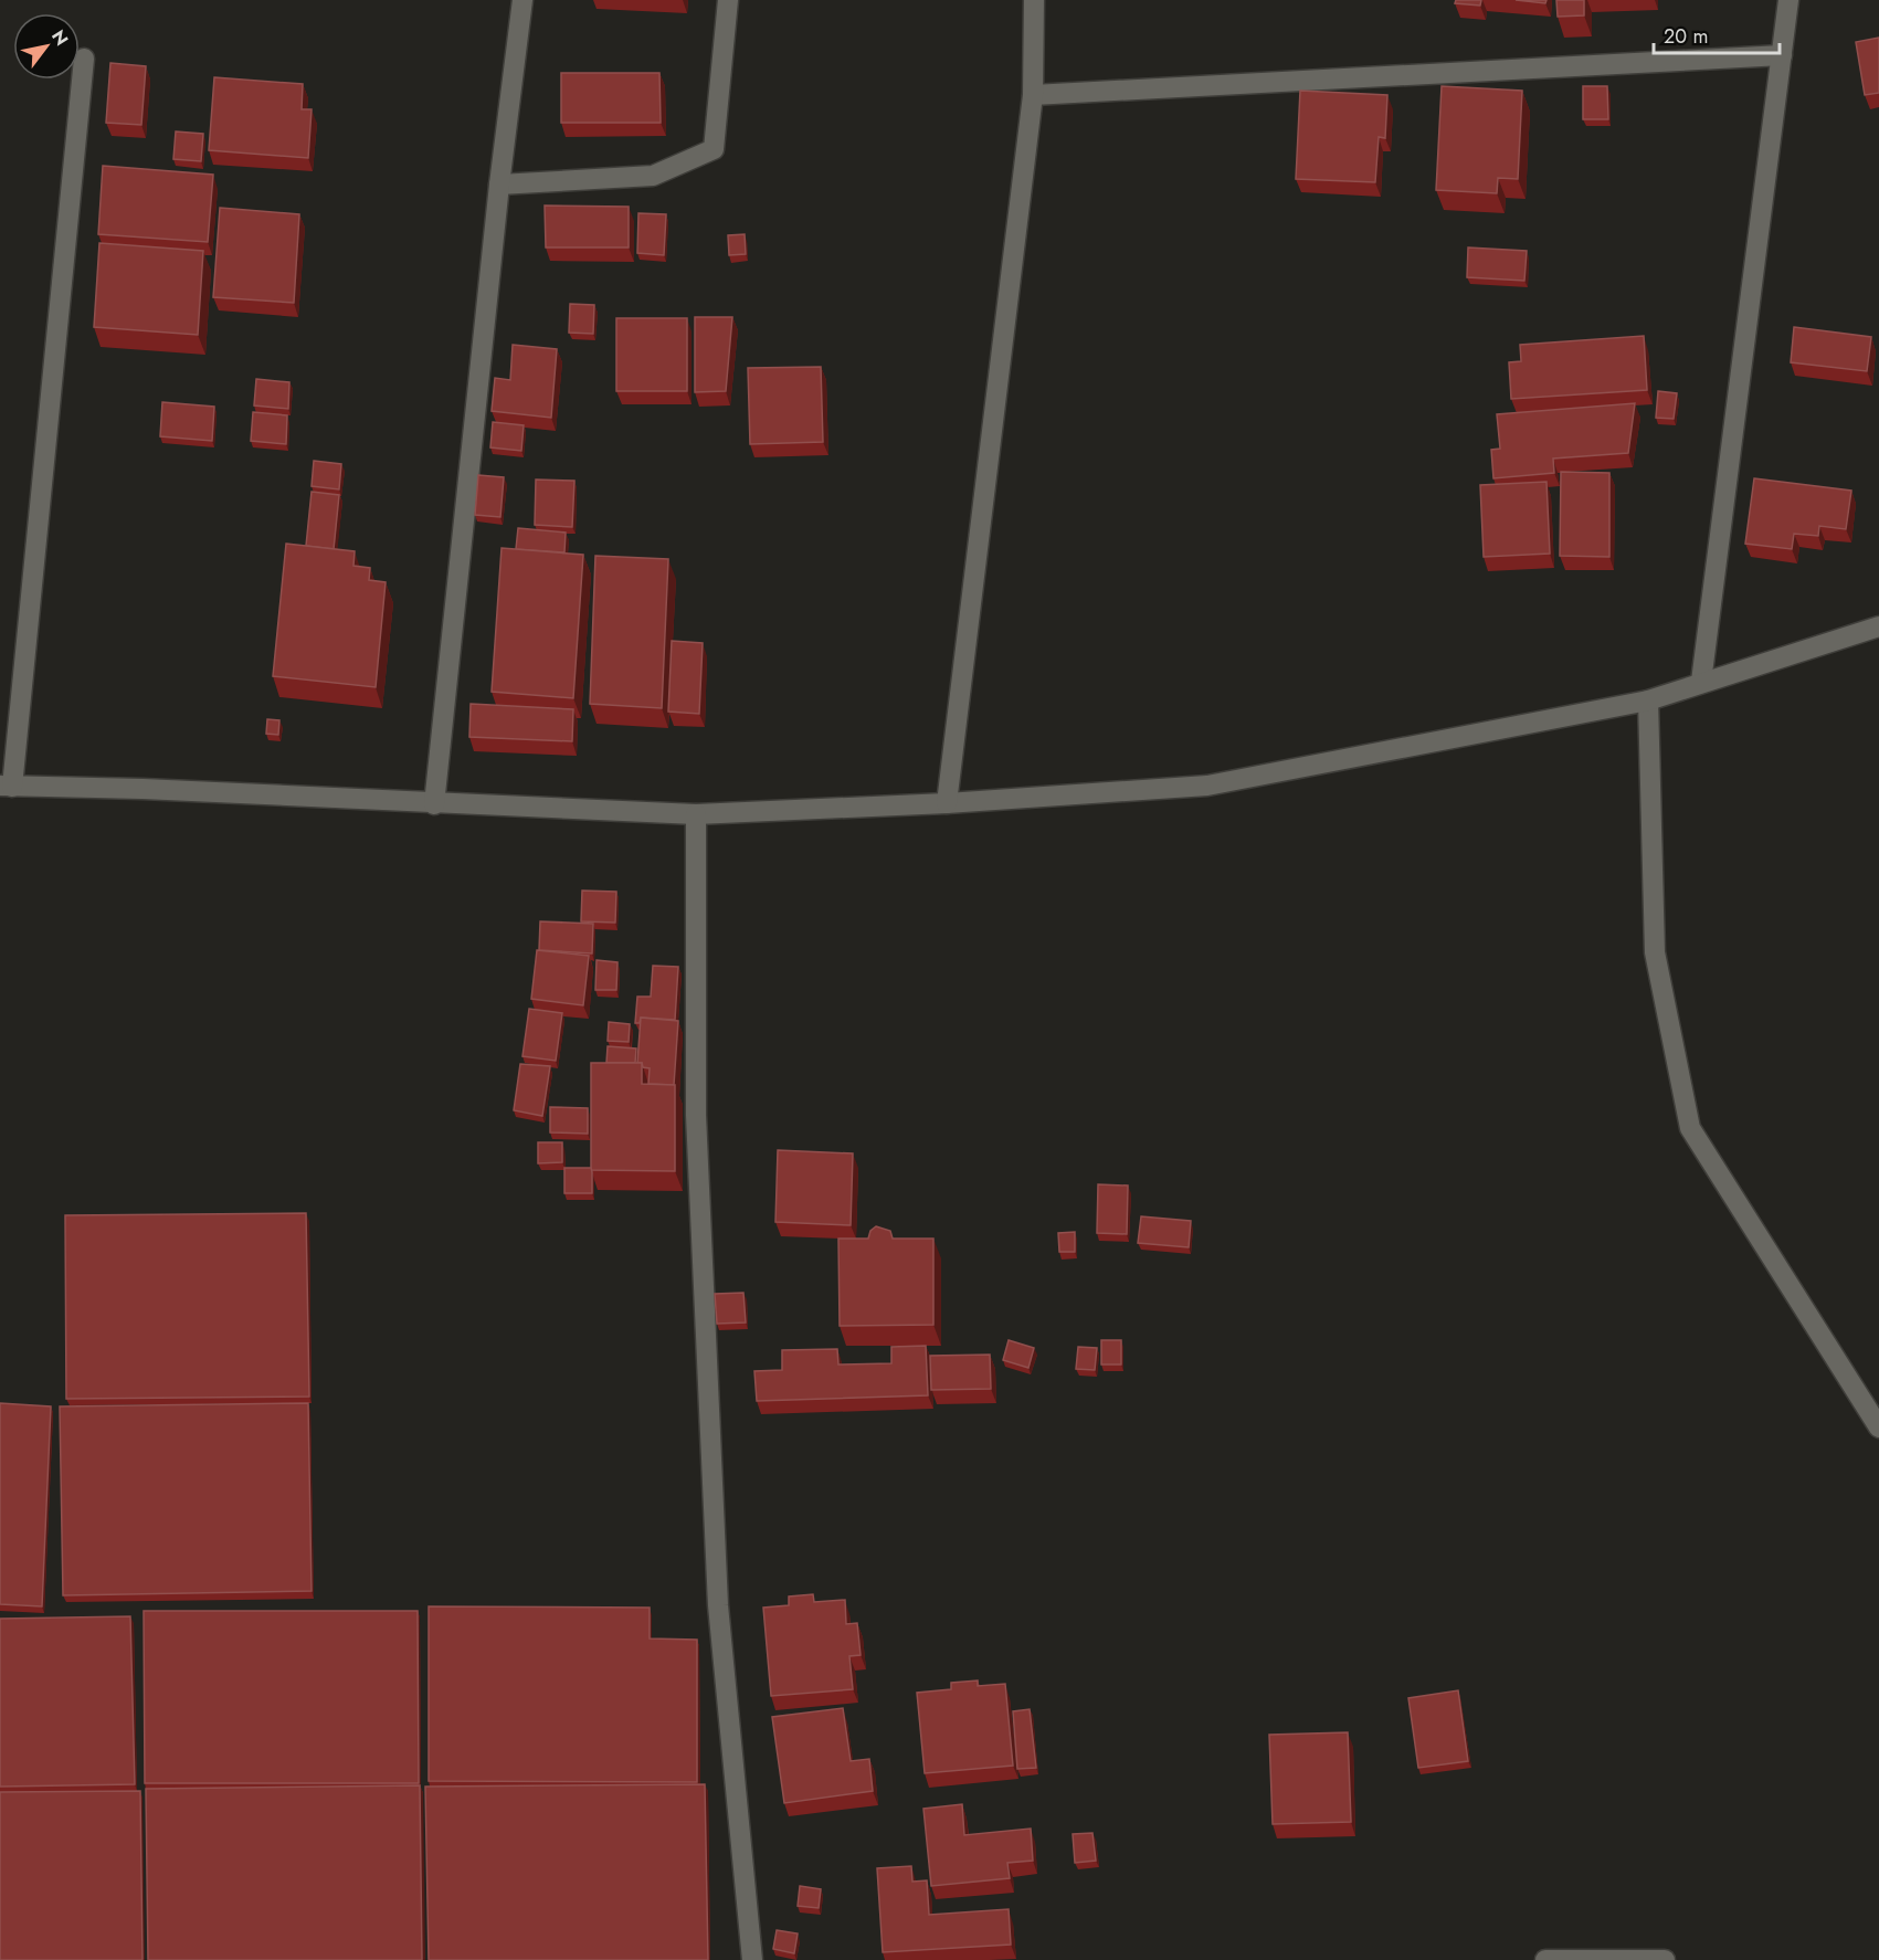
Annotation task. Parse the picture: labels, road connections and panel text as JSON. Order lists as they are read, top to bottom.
{
  "scale_bar": "20 m",
  "north": "top right"
}
